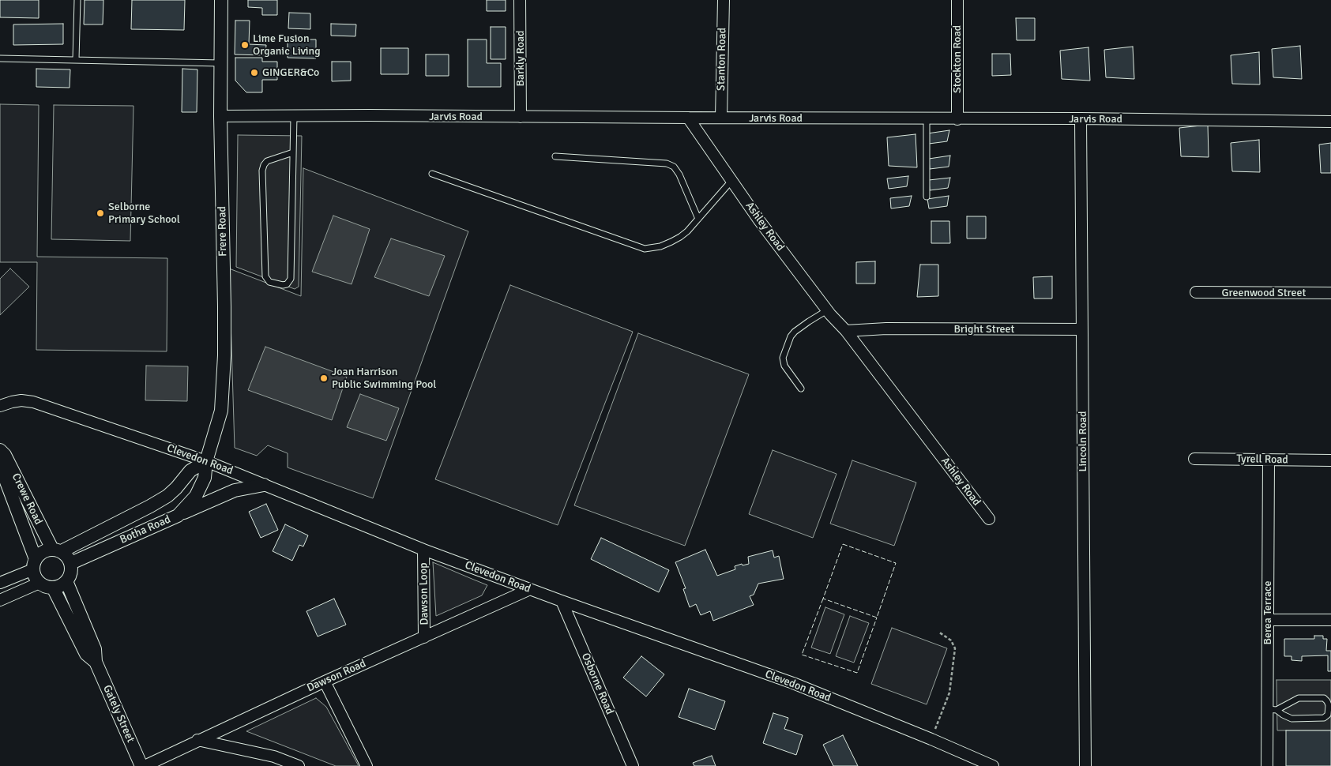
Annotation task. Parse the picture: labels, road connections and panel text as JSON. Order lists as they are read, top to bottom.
{
  "streets": {
    "street": [
      "Barkly Road",
      "Stanton Road",
      "Stockton Road",
      "Jarvis Road",
      "Ashley Road",
      "Frere Road",
      "Greenwood Street",
      "Bright Street",
      "Lincoln Road",
      "Clevedon Road",
      "Tyrell Road",
      "Crewe Road",
      "Botha Road",
      "Dawson Loop",
      "Berea Terrace",
      "Dawson Road",
      "Osborne Road",
      "Gately Street"
    ]
  },
  "crossings": [
    ["Barkly Road", "Jarvis Road"],
    ["Stanton Road", "Jarvis Road"],
    ["Stockton Road", "Jarvis Road"],
    ["Jarvis Road", "Ashley Road"],
    ["Jarvis Road", "Frere Road"],
    ["Jarvis Road", "Lincoln Road"],
    ["Ashley Road", "Bright Street"],
    ["Frere Road", "Clevedon Road"],
    ["Frere Road", "Botha Road"],
    ["Bright Street", "Lincoln Road"],
    ["Clevedon Road", "Botha Road"],
    ["Clevedon Road", "Dawson Loop"],
    ["Clevedon Road", "Dawson Road"],
    ["Clevedon Road", "Osborne Road"],
    ["Tyrell Road", "Berea Terrace"],
    ["Crewe Road", "Botha Road"],
    ["Crewe Road", "Gately Street"],
    ["Botha Road", "Gately Street"],
    ["Dawson Loop", "Dawson Road"],
    ["Dawson Road", "Gately Street"]
  ],
  "places": [
    "Lime Fusion Organic Living",
    "GINGER&Co",
    "Selborne Primary School",
    "Joan Harrison Public Swimming Pool"
  ]
}
